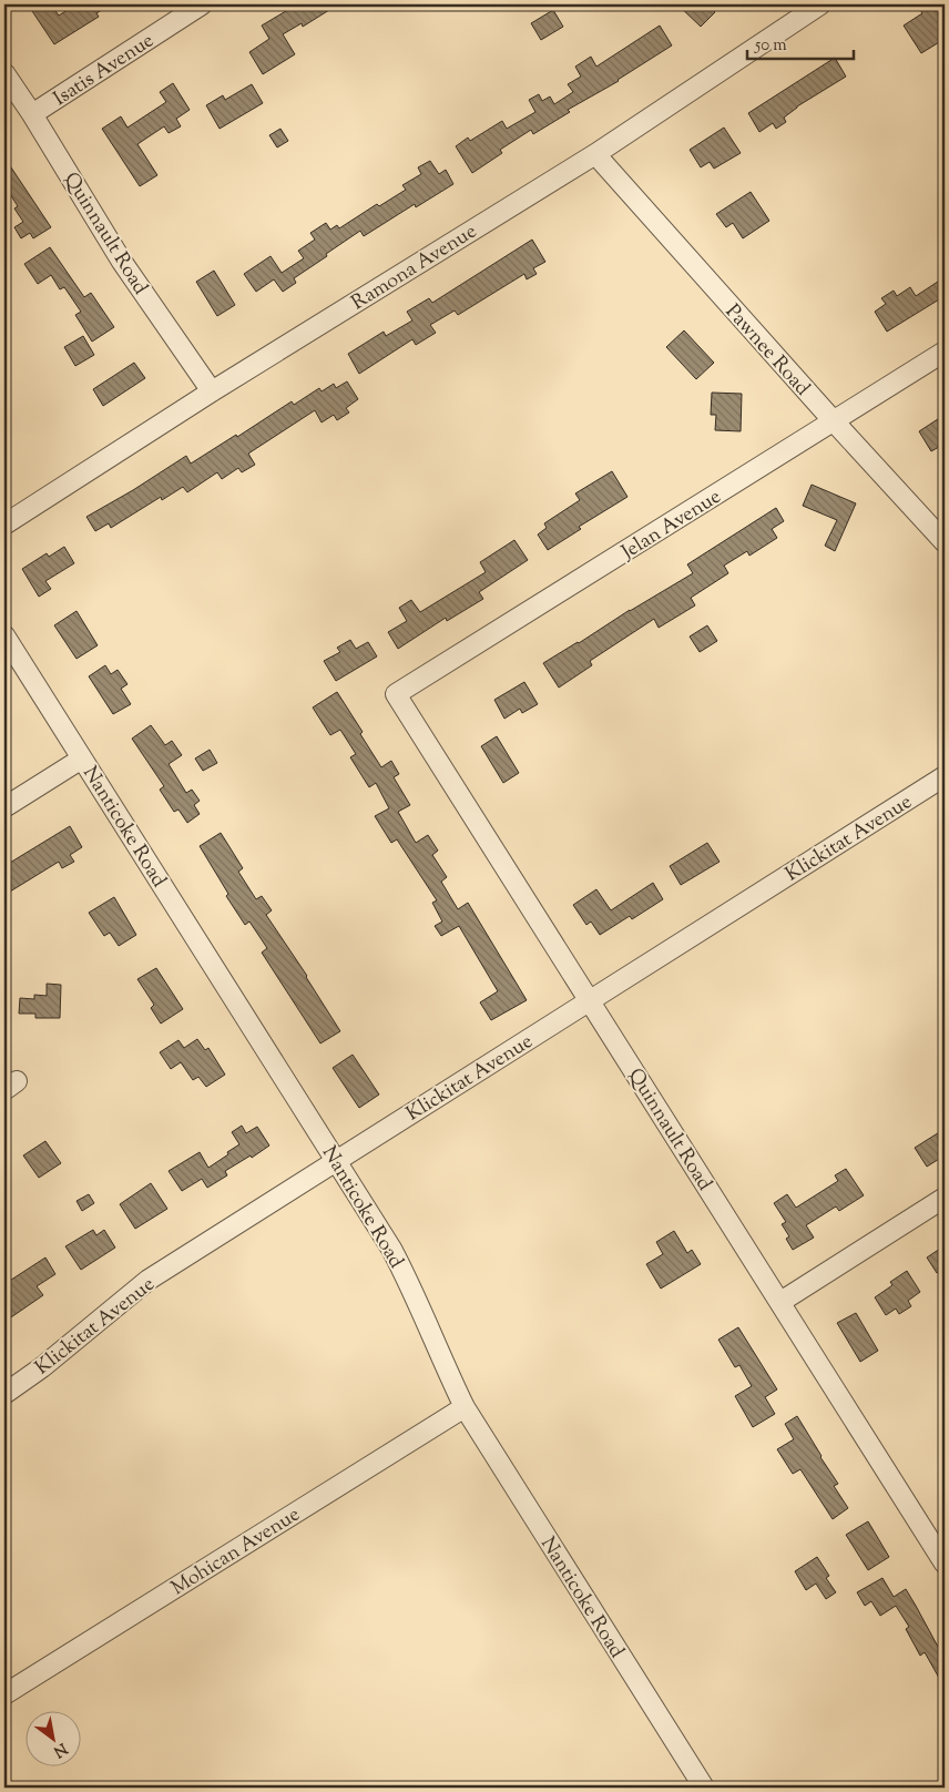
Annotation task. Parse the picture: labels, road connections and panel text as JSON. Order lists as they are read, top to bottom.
{
  "streets": {
    "street": [
      "Isatis Avenue",
      "Quinnault Road",
      "Ramona Avenue",
      "Pawnee Road",
      "Jelan Avenue",
      "Nanticoke Road",
      "Klickitat Avenue",
      "Mohican Avenue"
    ]
  },
  "crossings": [
    ["Isatis Avenue", "Quinnault Road"],
    ["Quinnault Road", "Ramona Avenue"],
    ["Quinnault Road", "Jelan Avenue"],
    ["Quinnault Road", "Klickitat Avenue"],
    ["Ramona Avenue", "Pawnee Road"],
    ["Pawnee Road", "Jelan Avenue"],
    ["Nanticoke Road", "Klickitat Avenue"],
    ["Nanticoke Road", "Mohican Avenue"]
  ],
  "scale_bar": "50 m",
  "north": "bottom right"
}
